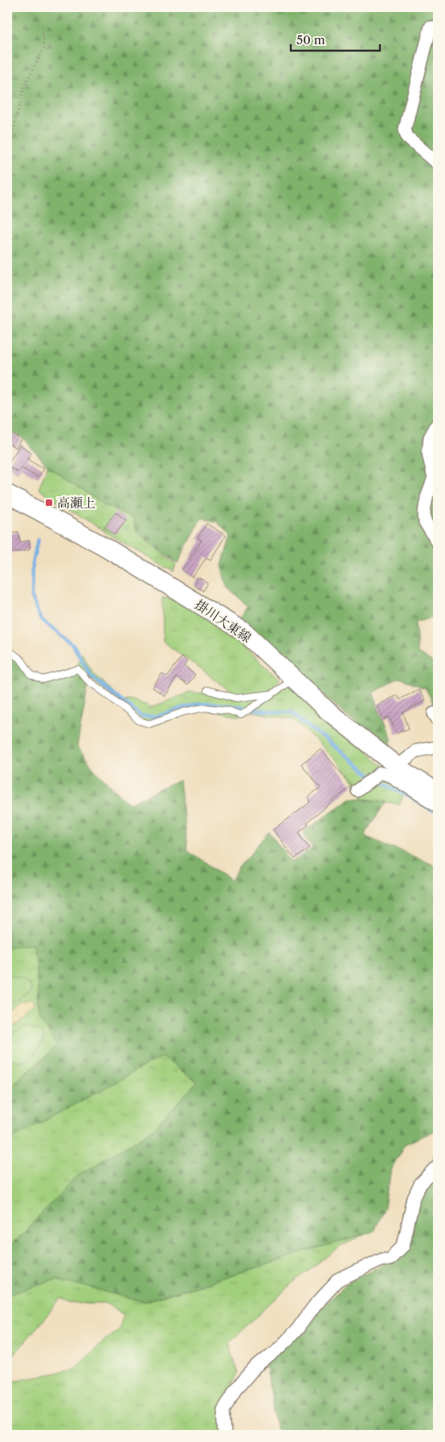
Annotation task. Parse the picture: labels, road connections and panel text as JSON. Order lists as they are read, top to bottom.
{
  "streets": {
    "main road": ["掛川大東線"]
  },
  "places": {
    "transit": ["高瀬上"]
  },
  "scale_bar": "50 m"
}
